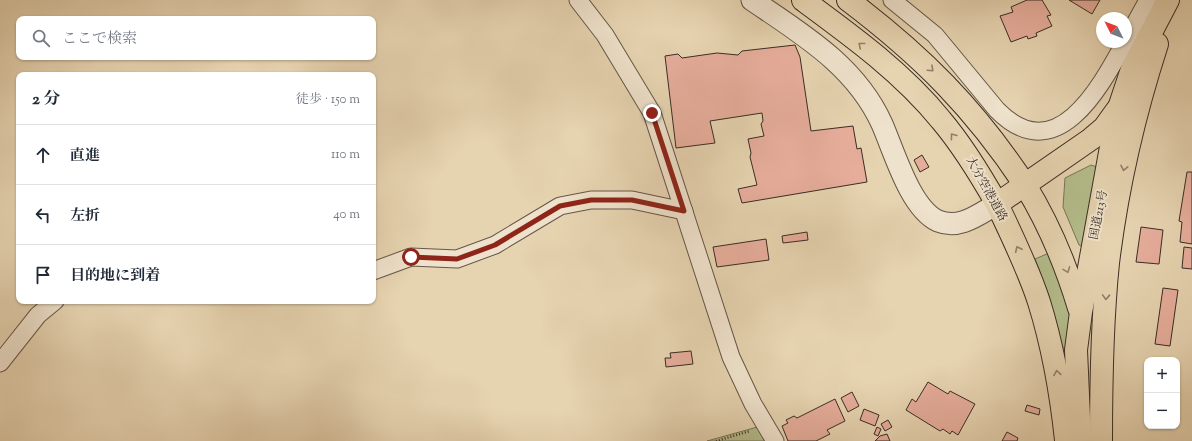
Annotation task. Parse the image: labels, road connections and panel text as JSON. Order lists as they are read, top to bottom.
{
  "streets": {
    "highway": ["大分空港道路", "国道213号"]
  },
  "north": "top left",
  "page": {
    "search": "ここで検索",
    "heading": ["2 分", "徒歩 · 150 m"],
    "list": [
      ["直進", "110 m"],
      ["左折", "40 m"],
      "目的地に到着"
    ],
    "map_buttons": ["+", "−"]
  }
}
